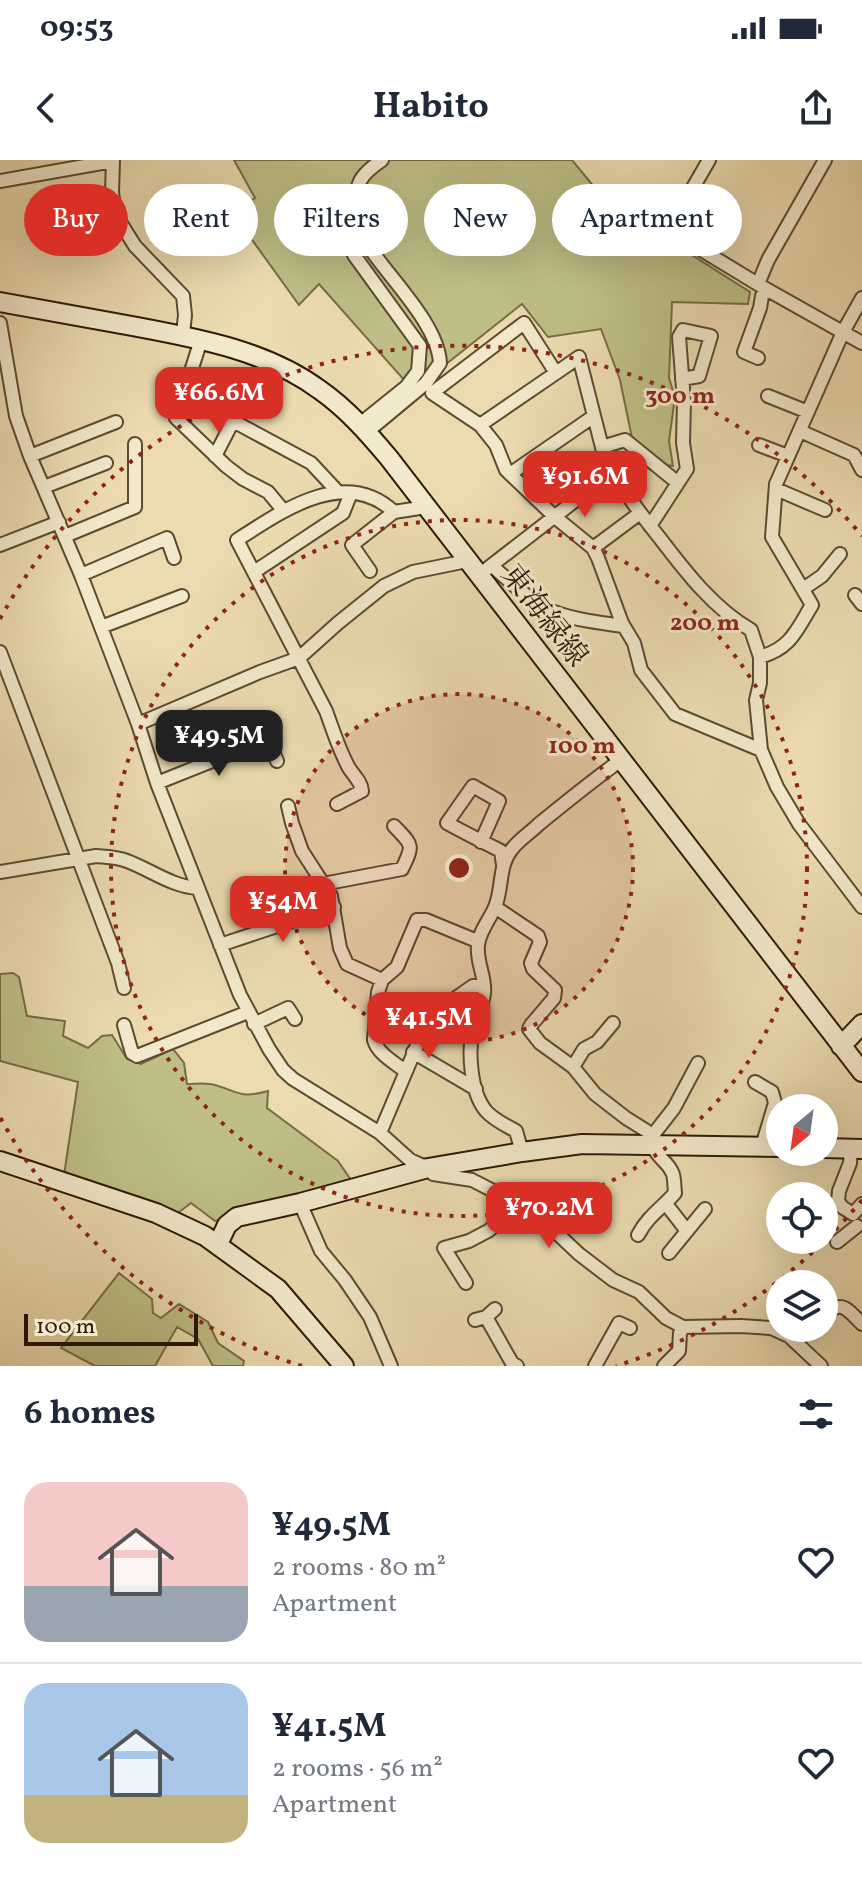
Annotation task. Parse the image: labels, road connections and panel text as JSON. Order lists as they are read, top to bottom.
{
  "streets": {
    "main road": ["東海緑線"]
  },
  "scale_bar": "100 m",
  "north": "bottom left",
  "page": {
    "status": "09:53",
    "header": "Habito",
    "chip": [
      "Buy",
      "Rent",
      "Filters",
      "New",
      "Apartment"
    ],
    "price": [
      "¥66.6M",
      "¥91.6M",
      "¥49.5M",
      "¥54M",
      "¥41.5M",
      "¥70.2M"
    ],
    "scale": "100 m",
    "heading": "6 homes",
    "list": [
      {
        "name": "¥49.5M",
        "note": "2 rooms · 80 m² · Apartment"
      },
      {
        "name": "¥41.5M",
        "note": "2 rooms · 56 m² · Apartment"
      }
    ]
  },
  "rings": ["300 m", "200 m", "100 m"]
}
